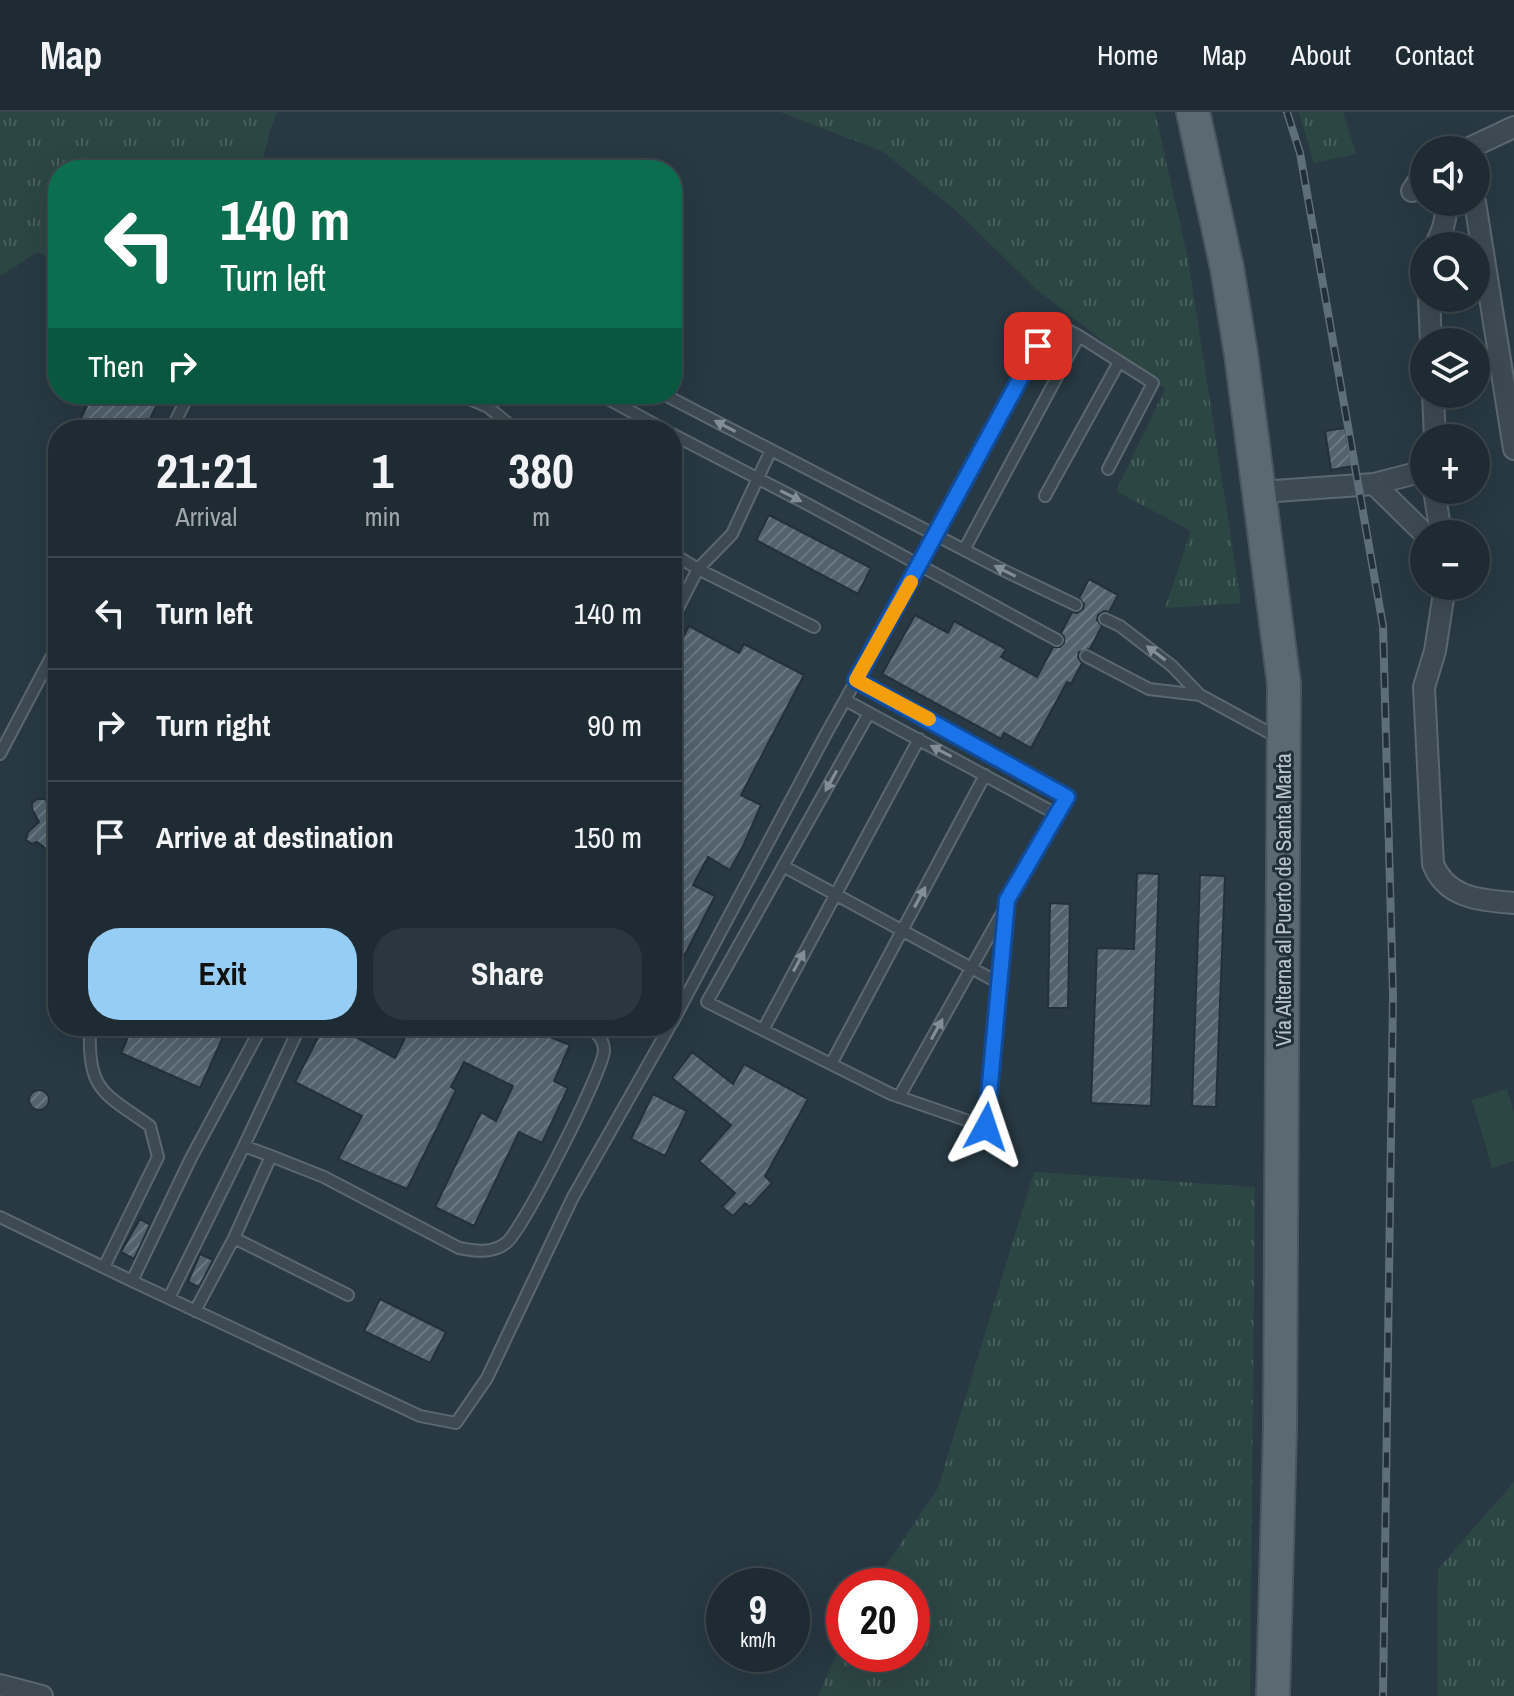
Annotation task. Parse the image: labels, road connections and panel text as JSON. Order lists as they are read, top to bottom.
{
  "streets": {
    "main road": ["Vía Alterna al Puerto de Santa Marta"]
  },
  "page": {
    "header": "Map",
    "nav": [
      "Home",
      "Map",
      "About",
      "Contact"
    ],
    "map_buttons": ["+", "−"],
    "turn": ["140 m", "Turn left"],
    "then": "Then",
    "eta": [
      "21:21",
      "Arrival",
      "1",
      "min",
      "380",
      "m"
    ],
    "list": [
      {
        "name": "Turn left",
        "value": "140 m"
      },
      {
        "name": "Turn right",
        "value": "90 m"
      },
      {
        "name": "Arrive at destination",
        "value": "150 m"
      }
    ],
    "buttons": ["Exit", "Share"],
    "speed": "9 km/h",
    "limit": "20"
  }
}
